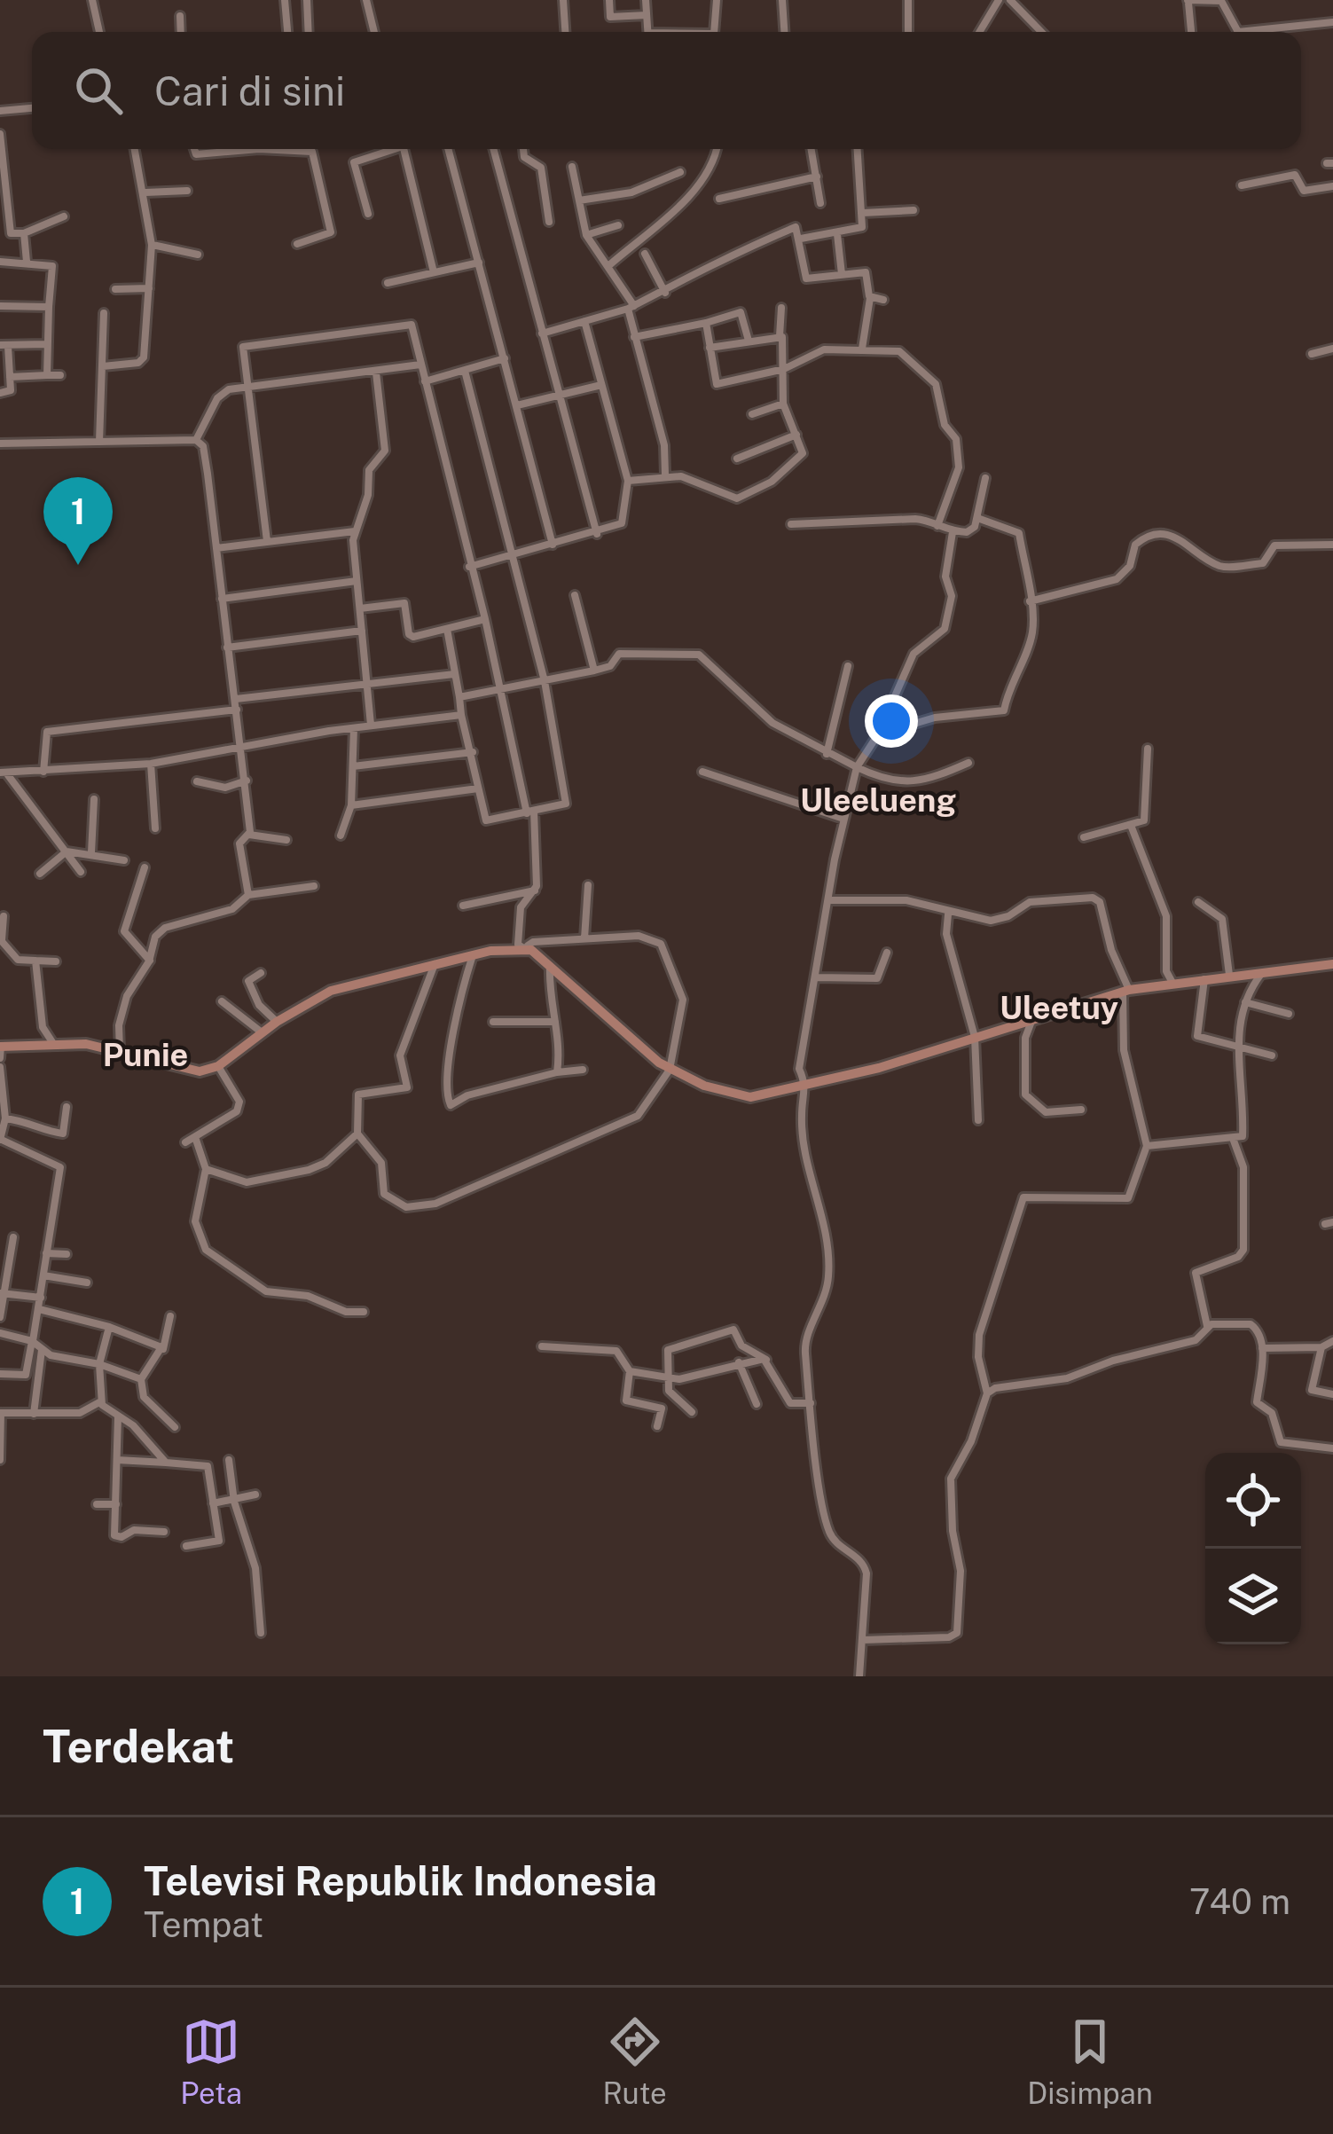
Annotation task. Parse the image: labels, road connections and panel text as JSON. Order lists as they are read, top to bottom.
{
  "districts": ["Uleelueng", "Uleetuy", "Punie"],
  "page": {
    "search": "Cari di sini",
    "pins": "1",
    "heading": "Terdekat",
    "list": [
      {
        "mark": "1",
        "name": "Televisi Republik Indonesia",
        "note": "Tempat",
        "value": "740 m"
      }
    ],
    "nav": ["Peta", "Rute", "Disimpan"]
  }
}
